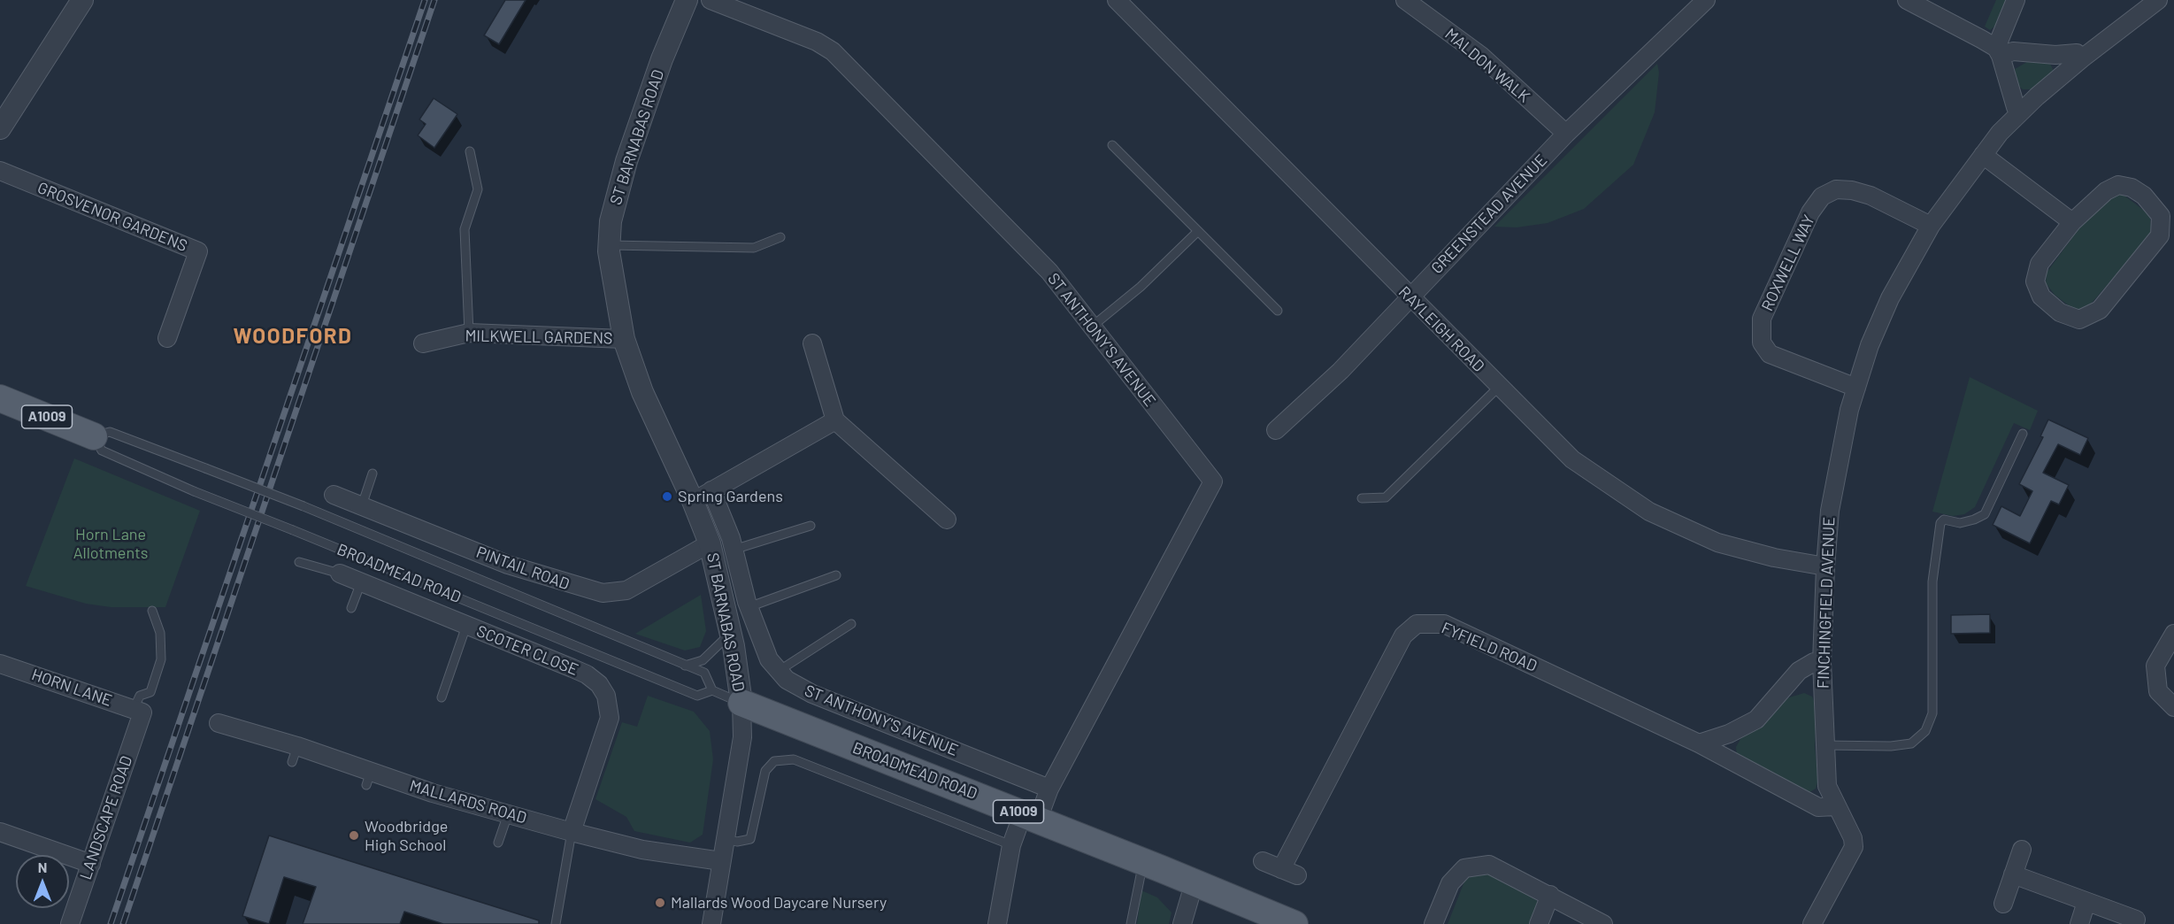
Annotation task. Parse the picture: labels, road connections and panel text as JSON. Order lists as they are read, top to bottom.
{
  "streets": {
    "main road": ["A1009", "BROADMEAD ROAD"],
    "street": [
      "MALDON WALK",
      "ST BARNABAS ROAD",
      "GREENSTEAD AVENUE",
      "GROSVENOR GARDENS",
      "ROXWELL WAY",
      "RAYLEIGH ROAD",
      "MILKWELL GARDENS",
      "ST ANTHONY'S AVENUE",
      "PINTAIL ROAD",
      "FINCHINGFIELD AVENUE",
      "FYFIELD ROAD",
      "SCOTER CLOSE",
      "HORN LANE",
      "MALLARDS ROAD",
      "LANDSCAPE ROAD"
    ]
  },
  "crossings": [
    ["MALDON WALK", "GREENSTEAD AVENUE"],
    ["ST BARNABAS ROAD", "MILKWELL GARDENS"],
    ["ST BARNABAS ROAD", "PINTAIL ROAD"],
    ["ST BARNABAS ROAD", "BROADMEAD ROAD"],
    ["GREENSTEAD AVENUE", "RAYLEIGH ROAD"],
    ["ROXWELL WAY", "FINCHINGFIELD AVENUE"],
    ["RAYLEIGH ROAD", "FINCHINGFIELD AVENUE"],
    ["ST ANTHONY'S AVENUE", "BROADMEAD ROAD"],
    ["FINCHINGFIELD AVENUE", "FYFIELD ROAD"],
    ["SCOTER CLOSE", "MALLARDS ROAD"],
    ["HORN LANE", "LANDSCAPE ROAD"]
  ],
  "districts": ["WOODFORD"],
  "parks": ["Horn Lane Allotments"],
  "places": ["Spring Gardens", "Woodbridge High School", "Mallards Wood Daycare Nursery"],
  "north": "top"
}
